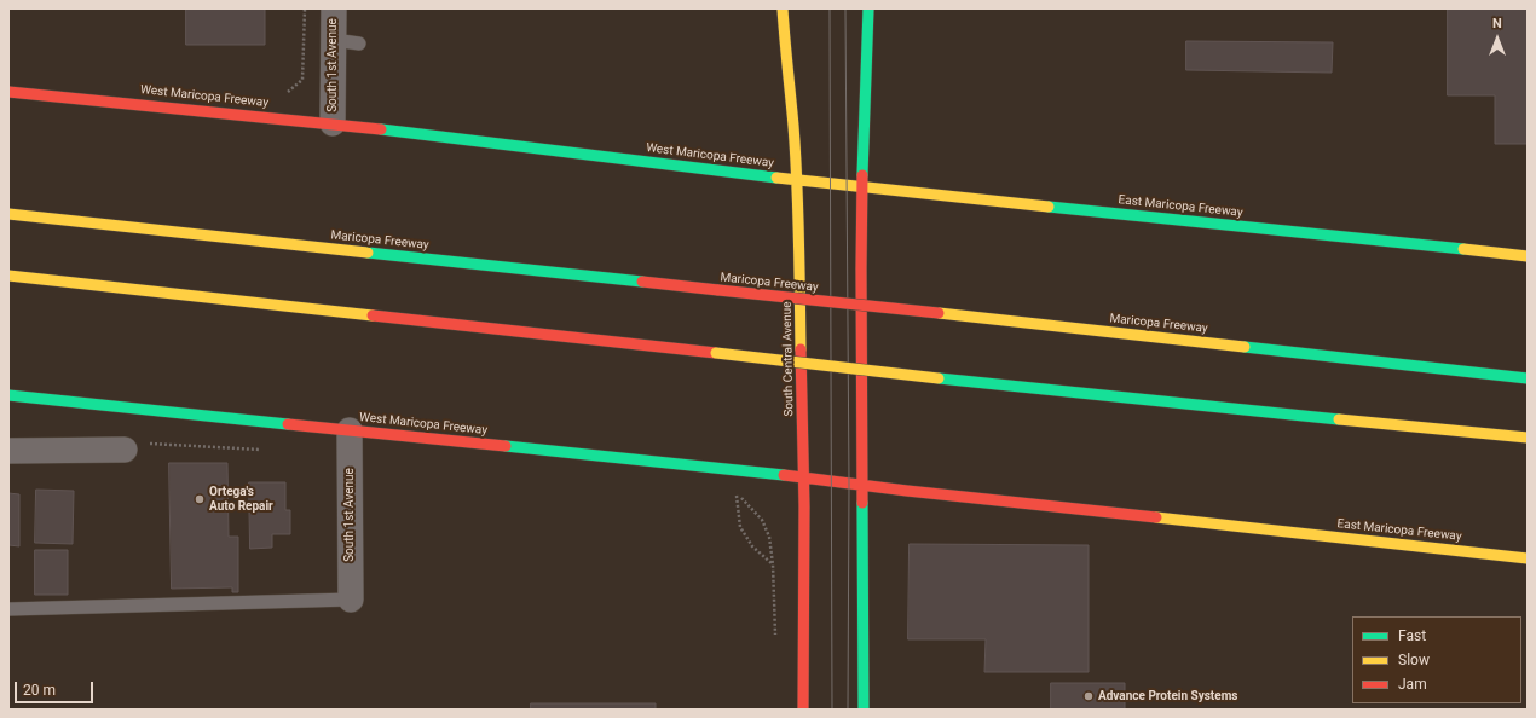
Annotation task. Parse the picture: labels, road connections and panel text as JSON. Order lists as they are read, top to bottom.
{
  "streets": {
    "main road": [
      "West Maricopa Freeway",
      "East Maricopa Freeway",
      "Maricopa Freeway",
      "South Central Avenue"
    ],
    "street": ["South 1st Avenue"]
  },
  "crossings": [
    ["South 1st Avenue", "West Maricopa Freeway"],
    ["West Maricopa Freeway", "East Maricopa Freeway"],
    ["West Maricopa Freeway", "South Central Avenue"]
  ],
  "places": ["Ortega's Auto Repair", "Advance Protein Systems"],
  "legend": ["Fast", "Slow", "Jam"],
  "scale_bar": "20 m",
  "north": "top"
}
